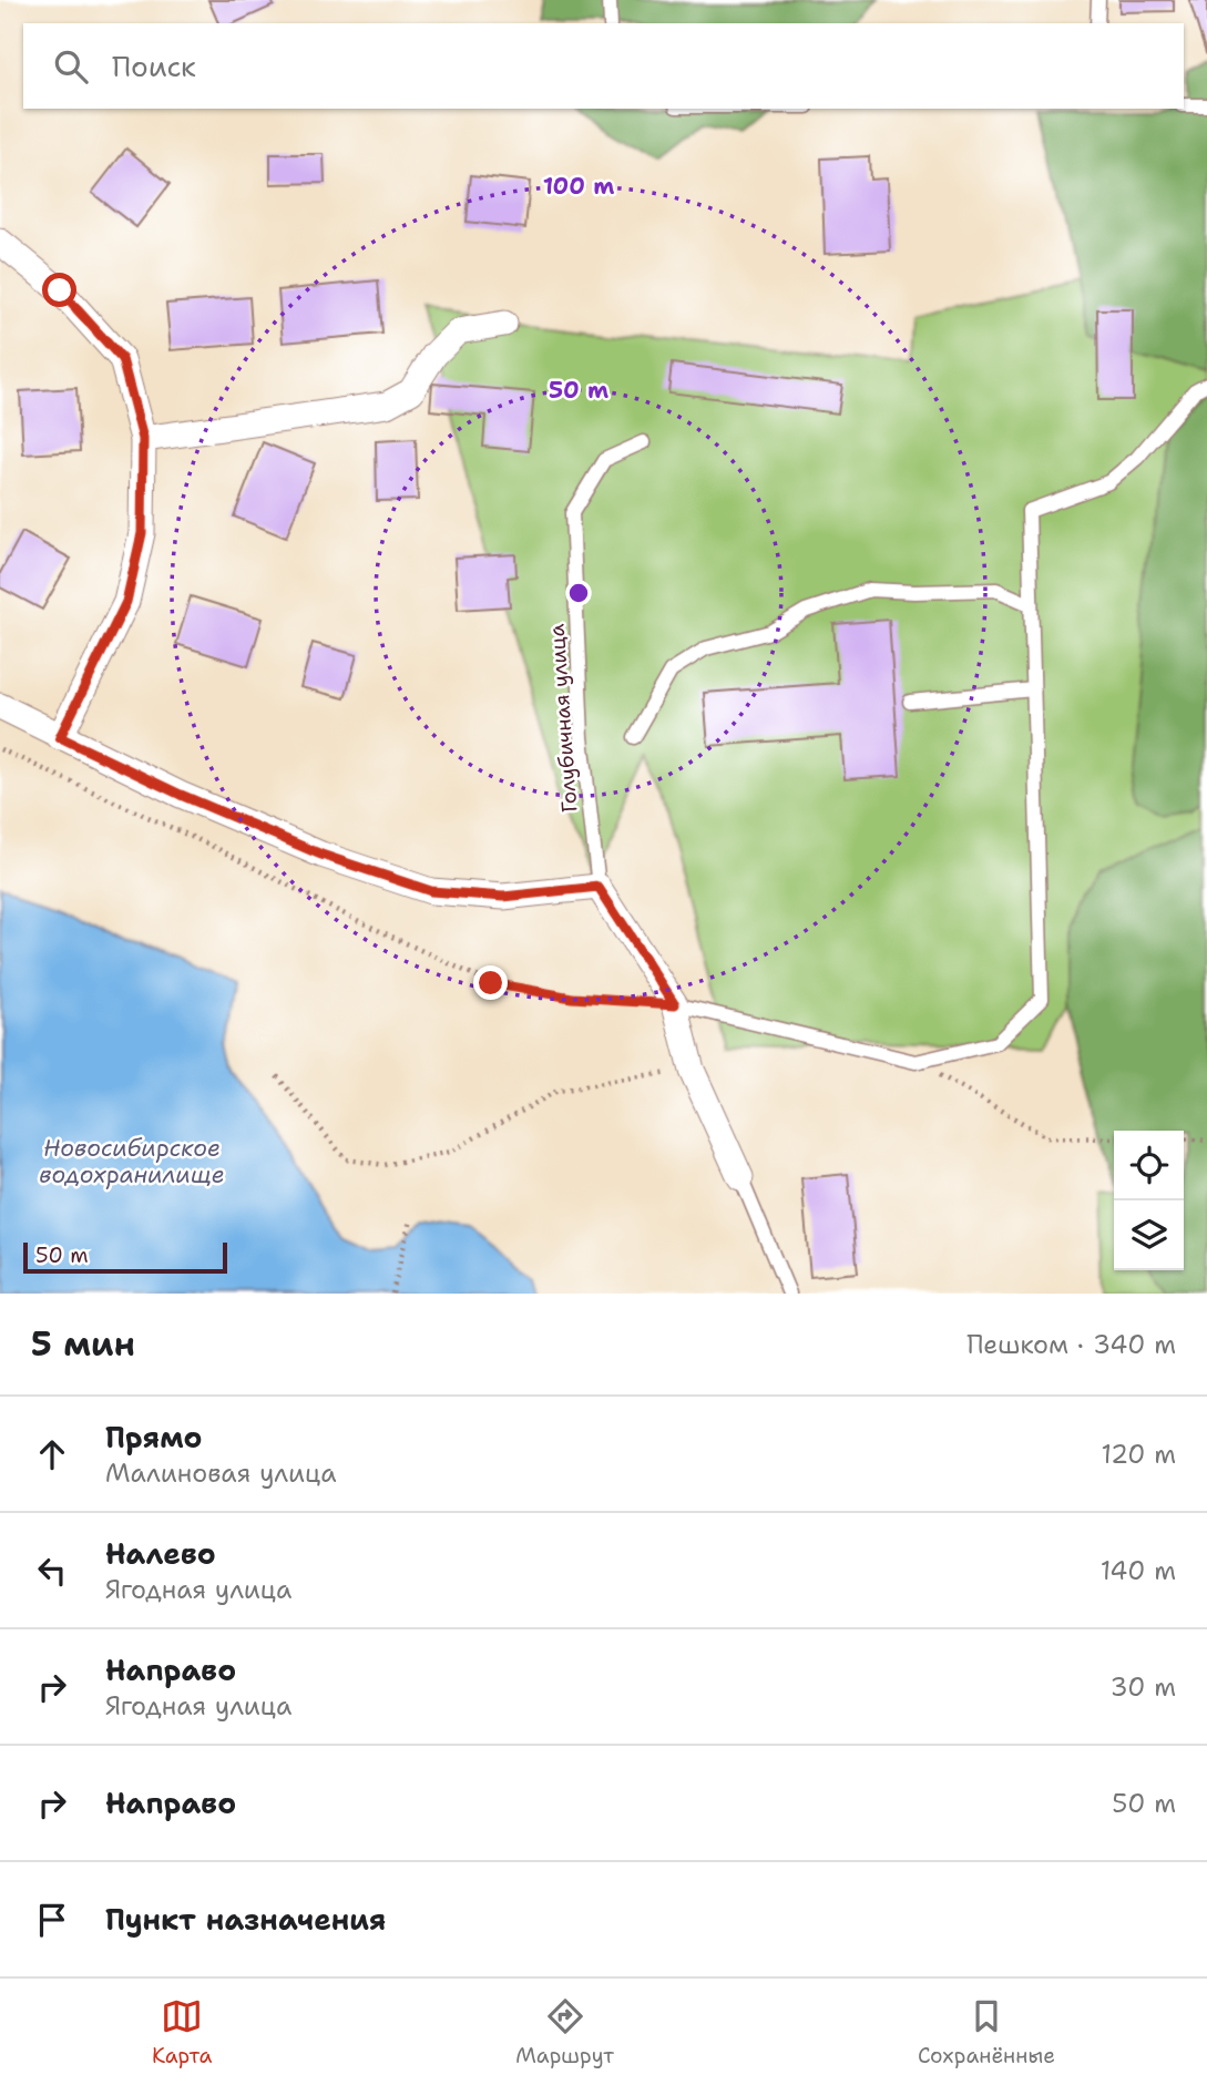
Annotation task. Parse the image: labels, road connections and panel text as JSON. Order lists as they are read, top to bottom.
{
  "streets": {
    "lane": ["Голубичная улица"]
  },
  "water": ["Новосибирское водохранилище"],
  "scale_bar": "50 m",
  "page": {
    "search": "Поиск",
    "scale": "50 m",
    "heading": ["5 мин", "Пешком · 340 m"],
    "list": [
      ["Прямо", "Малиновая улица", "120 m"],
      ["Налево", "Ягодная улица", "140 m"],
      ["Направо", "Ягодная улица", "30 m"],
      ["Направо", "50 m"],
      "Пункт назначения"
    ],
    "nav": ["Карта", "Маршрут", "Сохранённые"]
  },
  "rings": ["100 m", "50 m"]
}
